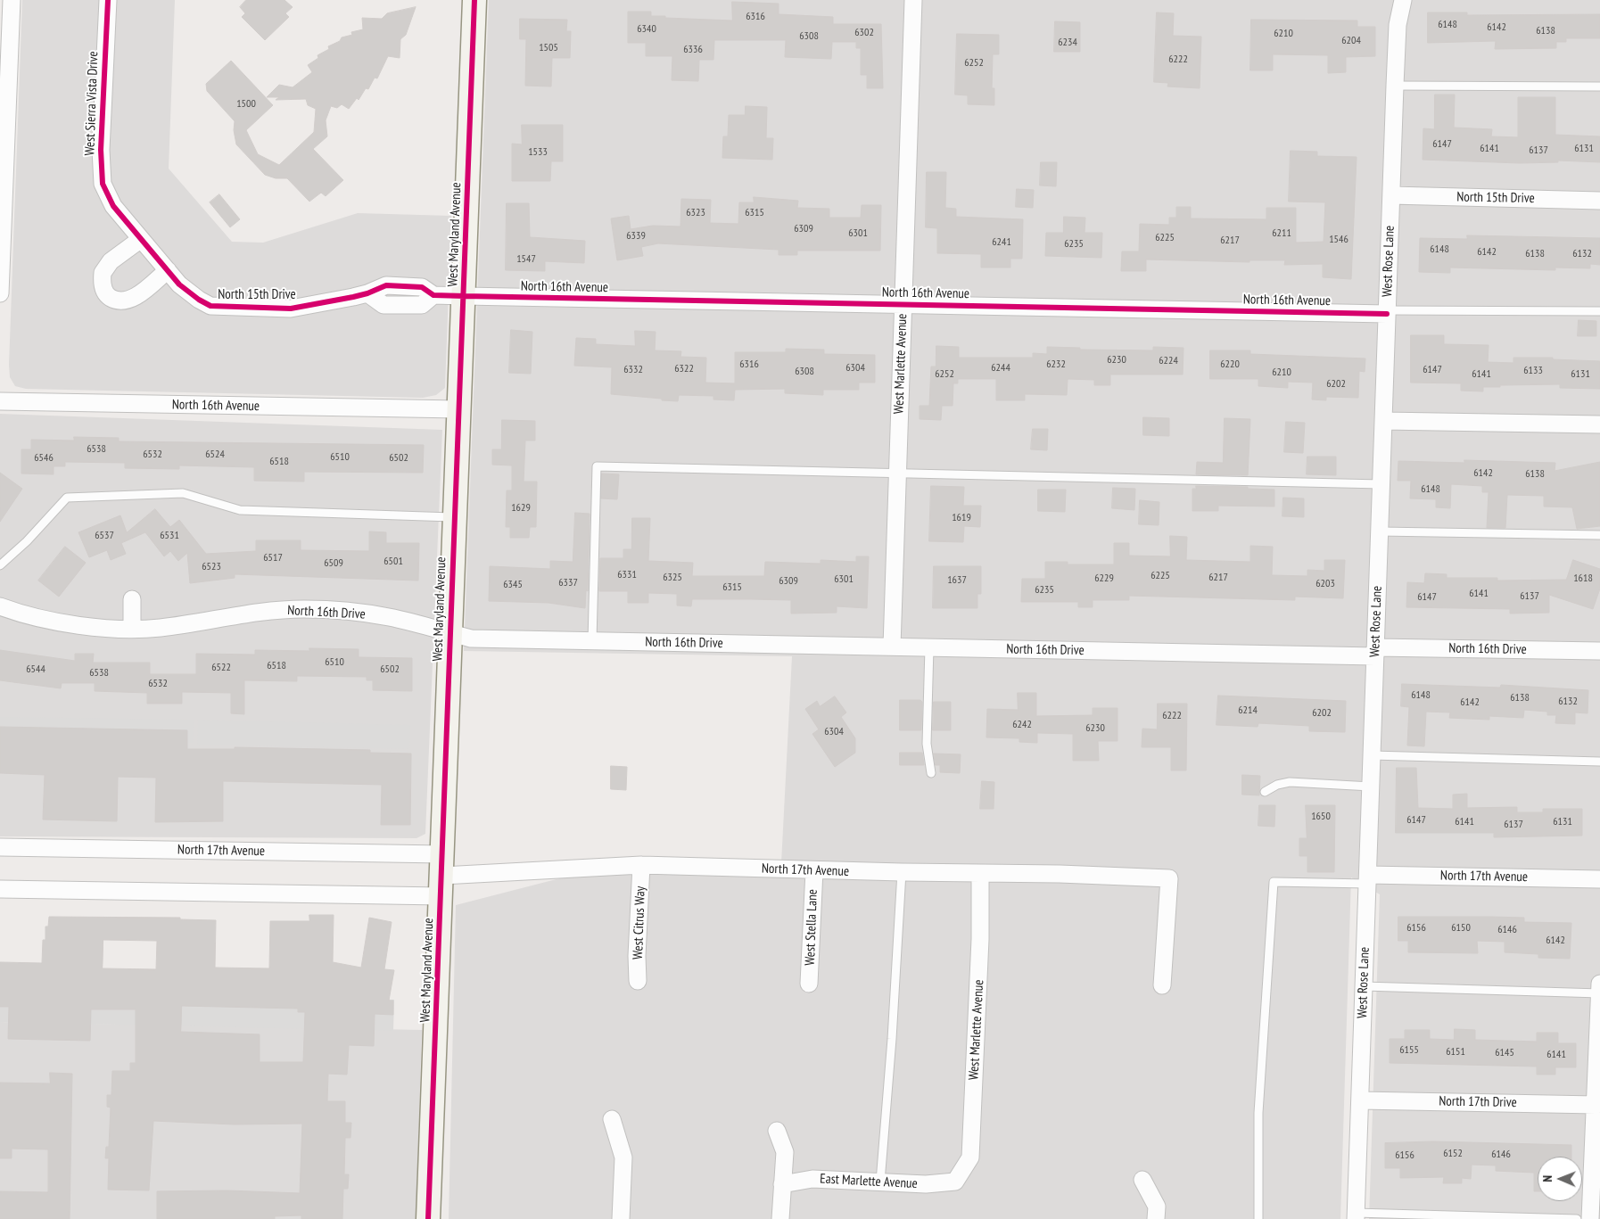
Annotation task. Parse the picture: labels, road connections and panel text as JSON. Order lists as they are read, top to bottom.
{
  "streets": {
    "street": [
      "West Sierra Vista Drive",
      "North 15th Drive",
      "West Maryland Avenue",
      "West Rose Lane",
      "North 16th Avenue",
      "West Marlette Avenue",
      "North 16th Drive",
      "North 17th Avenue",
      "West Citrus Way",
      "West Stella Lane",
      "North 17th Drive",
      "East Marlette Avenue"
    ]
  },
  "crossings": [
    ["West Sierra Vista Drive", "North 15th Drive"],
    ["North 15th Drive", "West Maryland Avenue"],
    ["North 15th Drive", "West Rose Lane"],
    ["North 15th Drive", "North 16th Avenue"],
    ["West Maryland Avenue", "North 16th Avenue"],
    ["West Maryland Avenue", "North 16th Drive"],
    ["West Maryland Avenue", "North 17th Avenue"],
    ["West Rose Lane", "North 16th Avenue"],
    ["West Rose Lane", "North 16th Drive"],
    ["West Rose Lane", "North 17th Avenue"],
    ["West Rose Lane", "North 17th Drive"],
    ["North 16th Avenue", "West Marlette Avenue"],
    ["West Marlette Avenue", "North 16th Drive"],
    ["West Marlette Avenue", "North 17th Avenue"],
    ["West Marlette Avenue", "East Marlette Avenue"],
    ["North 17th Avenue", "West Citrus Way"],
    ["North 17th Avenue", "West Stella Lane"]
  ],
  "house_numbers": [
    "6316",
    "6148",
    "6142",
    "6340",
    "6138",
    "6302",
    "6210",
    "6308",
    "6204",
    "6234",
    "1505",
    "6336",
    "6222",
    "6252",
    "1500",
    "6147",
    "6141",
    "6131",
    "6137",
    "1533",
    "6323",
    "6315",
    "6309",
    "6301",
    "6211",
    "6339",
    "6225",
    "1546",
    "6217",
    "6241",
    "6235",
    "6148",
    "6142",
    "6138",
    "6132",
    "1547",
    "6230",
    "6224",
    "6316",
    "6232",
    "6220",
    "6304",
    "6244",
    "6322",
    "6332",
    "6147",
    "6133",
    "6308",
    "6210",
    "6252",
    "6141",
    "6131",
    "6202",
    "6538",
    "6532",
    "6524",
    "6510",
    "6546",
    "6502",
    "6518",
    "6142",
    "6138",
    "6148",
    "1629",
    "1619",
    "6537",
    "6531",
    "6517",
    "6501",
    "6509",
    "6523",
    "6331",
    "6225",
    "6325",
    "6217",
    "6229",
    "1618",
    "6301",
    "1637",
    "6309",
    "6337",
    "6203",
    "6345",
    "6315",
    "6235",
    "6141",
    "6137",
    "6147",
    "6510",
    "6518",
    "6522",
    "6544",
    "6502",
    "6538",
    "6532",
    "6148",
    "6138",
    "6132",
    "6142",
    "6214",
    "6202",
    "6222",
    "6242",
    "6230",
    "6304",
    "1650",
    "6147",
    "6141",
    "6131",
    "6137",
    "6156",
    "6150",
    "6146",
    "6142",
    "6155",
    "6151",
    "6145",
    "6141",
    "6152",
    "6146",
    "6156"
  ],
  "north": "left"
}
